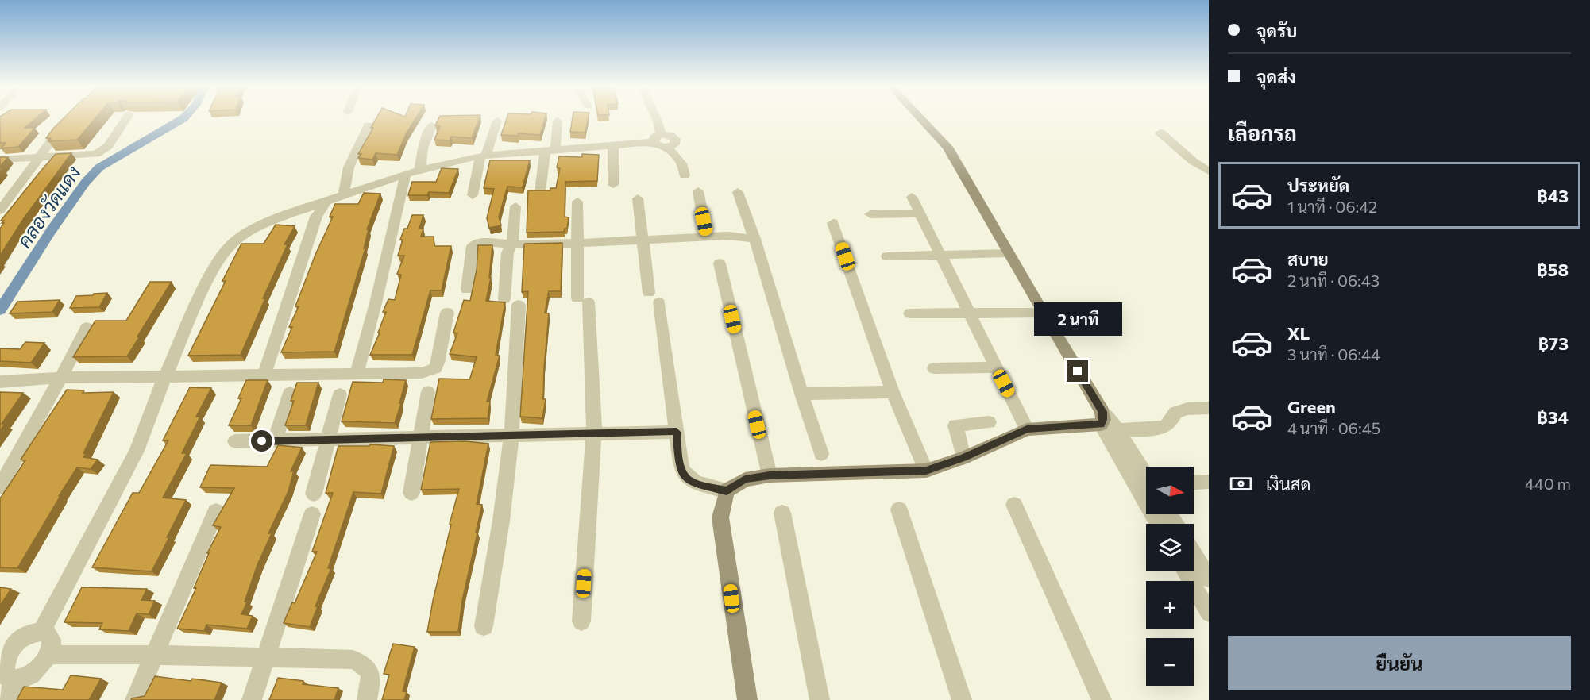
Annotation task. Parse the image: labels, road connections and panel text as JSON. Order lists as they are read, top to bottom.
{
  "water": ["คลองวัดแดง"],
  "north": "right",
  "page": {
    "banner": ["จุดรับ", "จุดส่ง"],
    "heading": "เลือกรถ",
    "list": [
      {
        "name": "ประหยัด",
        "note": "1 นาที · 06:42",
        "value": "฿43"
      },
      {
        "name": "สบาย",
        "note": "2 นาที · 06:43",
        "value": "฿58"
      },
      {
        "name": "XL",
        "note": "3 นาที · 06:44",
        "value": "฿73"
      },
      {
        "name": "Green",
        "note": "4 นาที · 06:45",
        "value": "฿34"
      }
    ],
    "bubble": "2 นาที",
    "pay": ["เงินสด", "440 m"],
    "map_buttons": ["+", "−"],
    "buttons": "ยืนยัน"
  }
}
